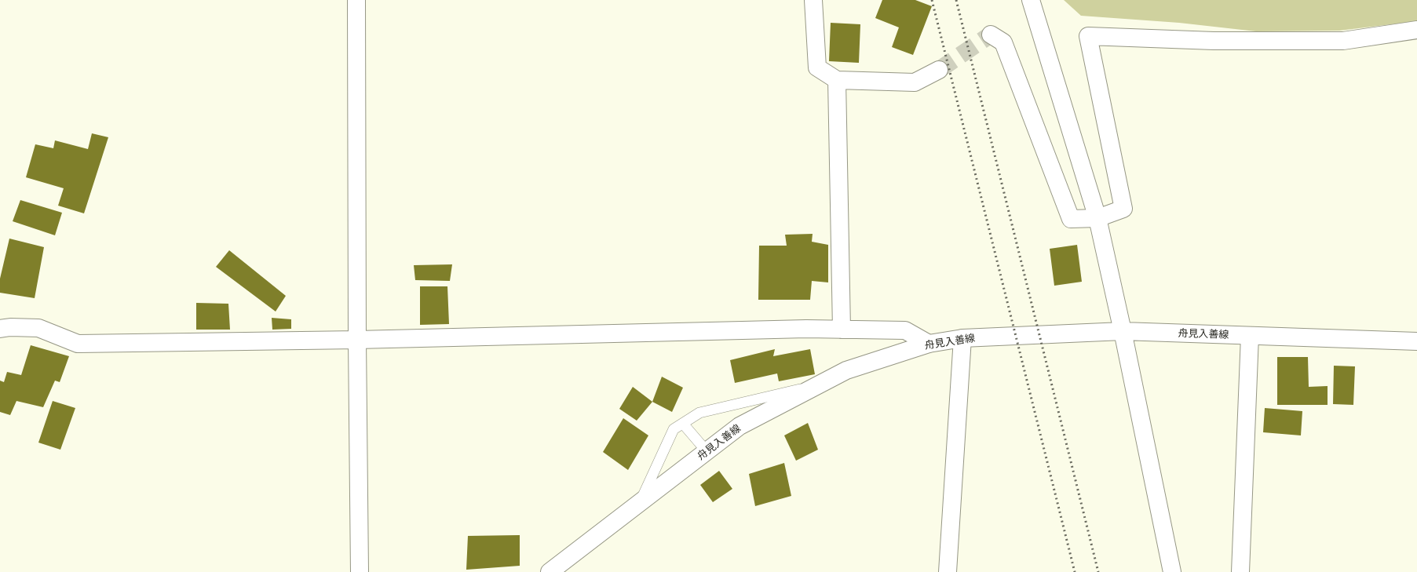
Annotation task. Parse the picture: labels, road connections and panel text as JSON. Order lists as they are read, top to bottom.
{
  "streets": {
    "street": ["舟見入善線"]
  }
}
